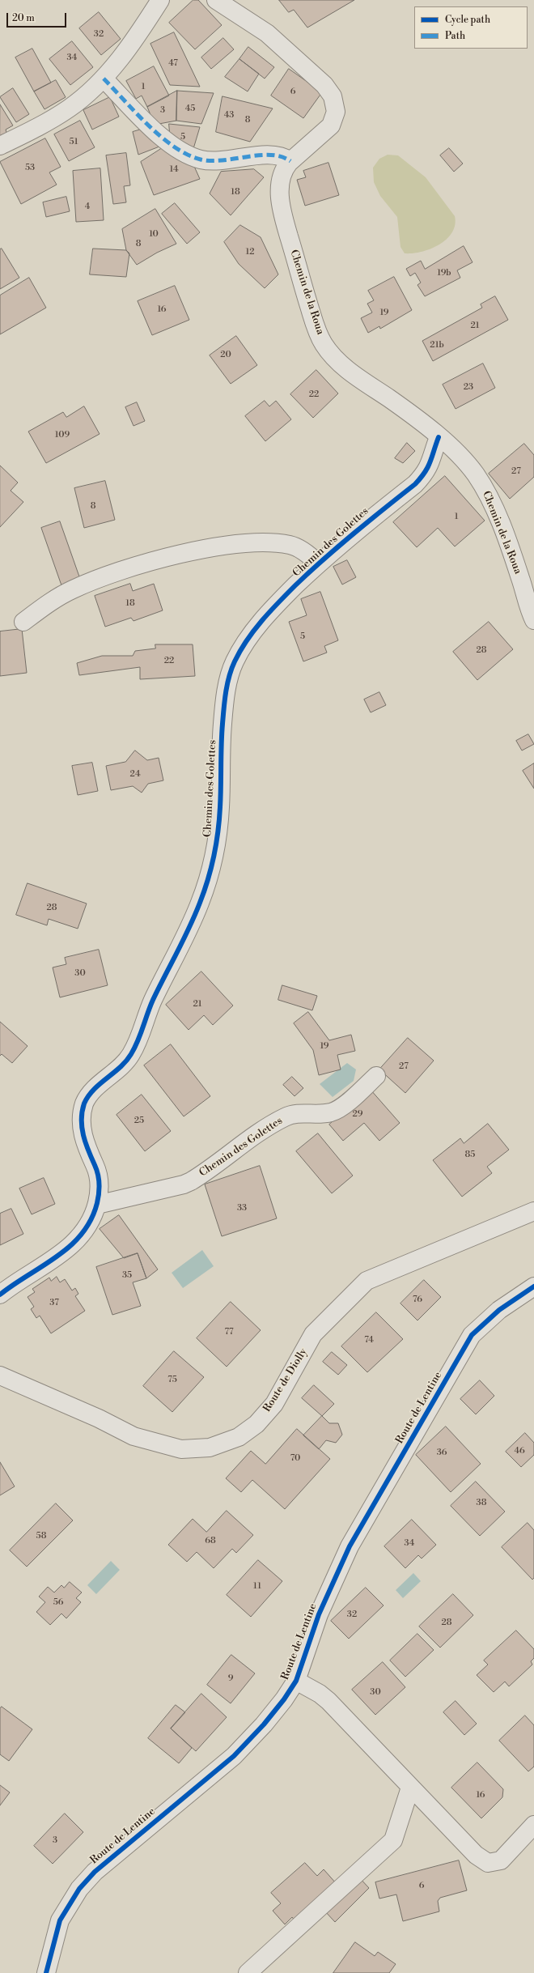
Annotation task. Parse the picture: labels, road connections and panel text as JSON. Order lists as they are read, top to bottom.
{
  "streets": {
    "street": [
      "Chemin de la Roua",
      "Chemin des Golettes",
      "Route de Diolly",
      "Route de Lentine"
    ]
  },
  "crossings": [
    ["Chemin de la Roua", "Chemin des Golettes"]
  ],
  "house_numbers": [
    "32",
    "34",
    "47",
    "1",
    "6",
    "45",
    "3",
    "43",
    "8",
    "5",
    "51",
    "53",
    "14",
    "18",
    "4",
    "10",
    "8",
    "12",
    "19b",
    "16",
    "19",
    "21",
    "21b",
    "20",
    "23",
    "22",
    "109",
    "27",
    "8",
    "1",
    "18",
    "5",
    "28",
    "22",
    "24",
    "28",
    "30",
    "21",
    "19",
    "27",
    "29",
    "25",
    "85",
    "33",
    "35",
    "76",
    "37",
    "77",
    "74",
    "75",
    "46",
    "36",
    "70",
    "38",
    "58",
    "68",
    "34",
    "11",
    "56",
    "32",
    "28",
    "9",
    "30",
    "16",
    "3",
    "6"
  ],
  "legend": ["Cycle path", "Path"],
  "scale_bar": "20 m"
}
